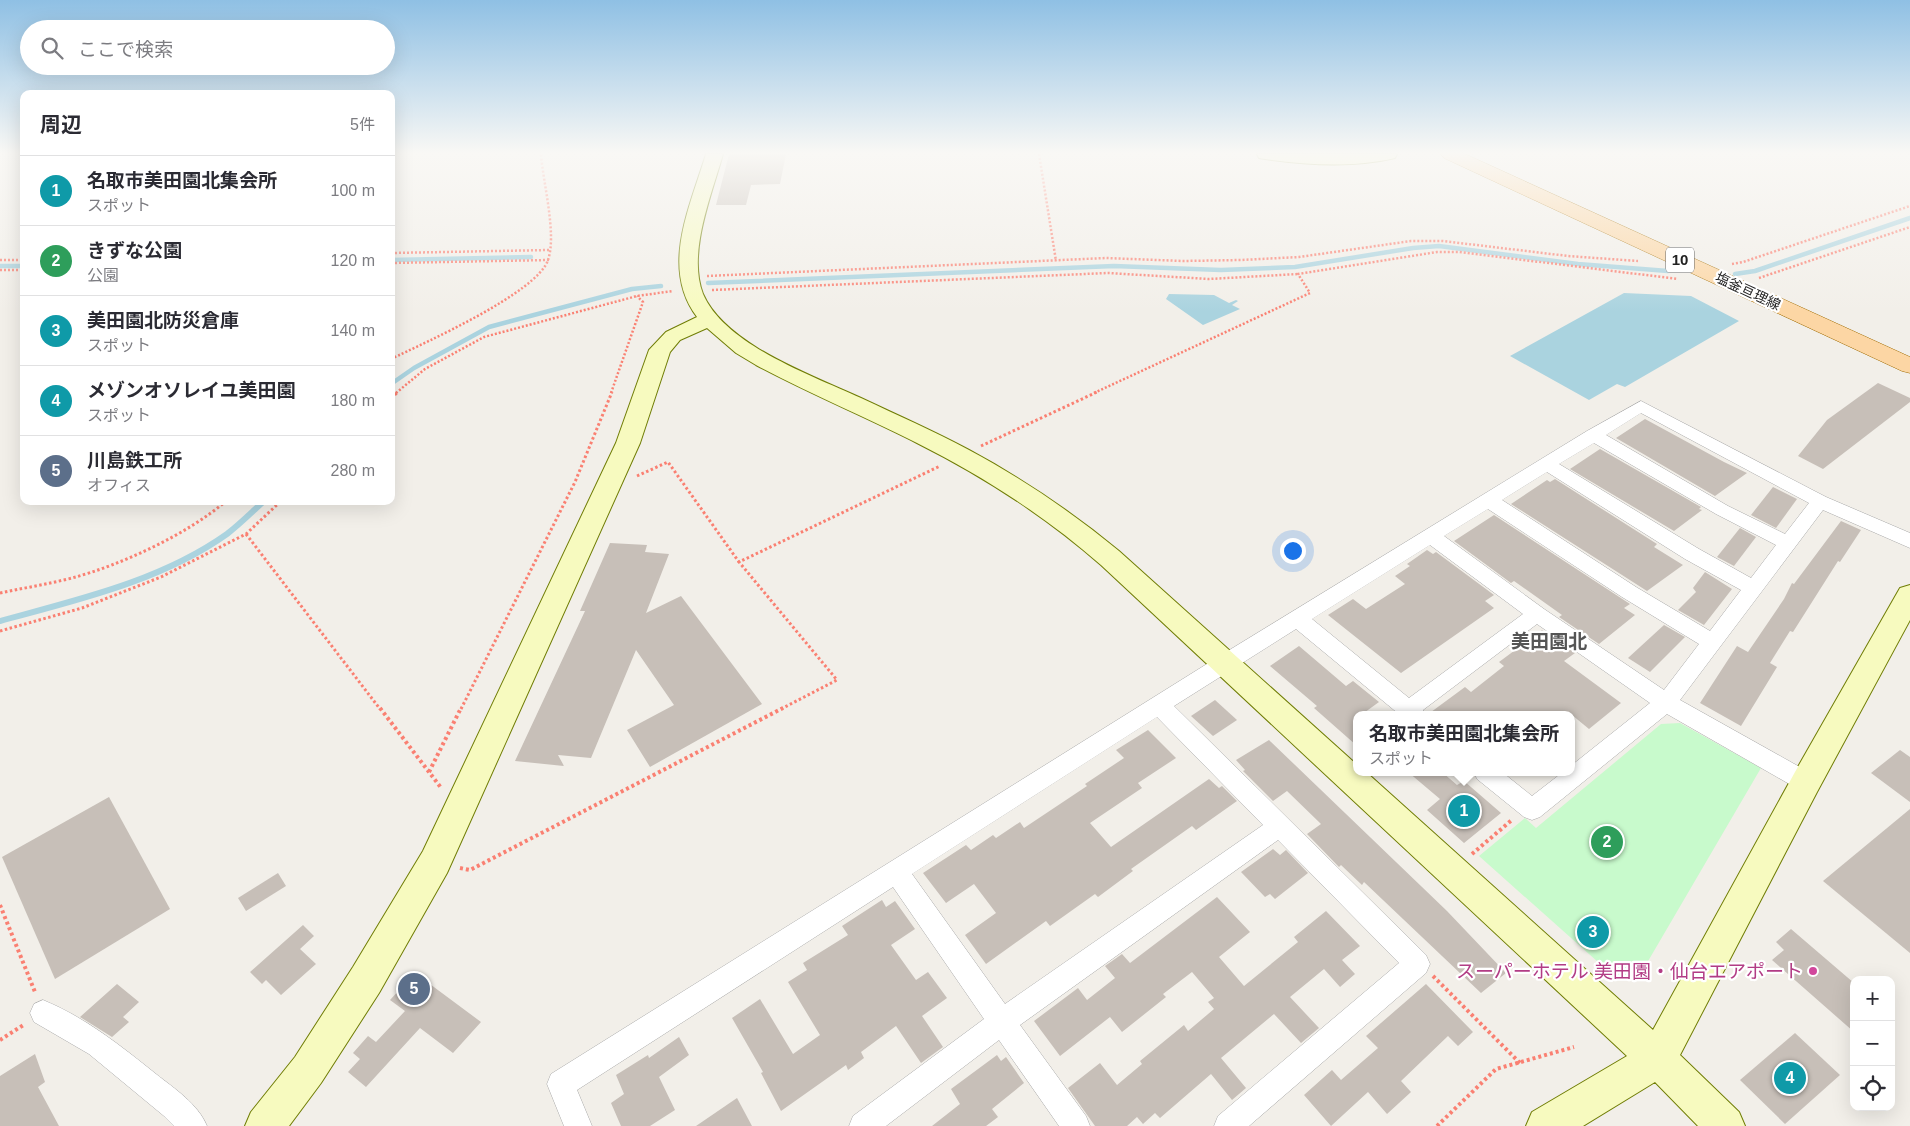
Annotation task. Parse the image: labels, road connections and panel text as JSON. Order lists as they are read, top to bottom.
{
  "streets": {
    "main road": ["10", "塩釜亘理線"]
  },
  "districts": ["美田園北"],
  "places": ["スーパーホテル 美田園・仙台エアポート"],
  "page": {
    "search": "ここで検索",
    "heading": ["周辺", "5件"],
    "list": [
      {
        "mark": "1",
        "name": "名取市美田園北集会所",
        "note": "スポット",
        "value": "100 m"
      },
      {
        "mark": "2",
        "name": "きずな公園",
        "note": "公園",
        "value": "120 m"
      },
      {
        "mark": "3",
        "name": "美田園北防災倉庫",
        "note": "スポット",
        "value": "140 m"
      },
      {
        "mark": "4",
        "name": "メゾンオソレイユ美田園",
        "note": "スポット",
        "value": "180 m"
      },
      {
        "mark": "5",
        "name": "川島鉄工所",
        "note": "オフィス",
        "value": "280 m"
      }
    ],
    "popup": ["名取市美田園北集会所", "スポット"],
    "pins": [
      "1",
      "2",
      "3",
      "5",
      "4"
    ],
    "map_buttons": ["+", "−"]
  }
}
